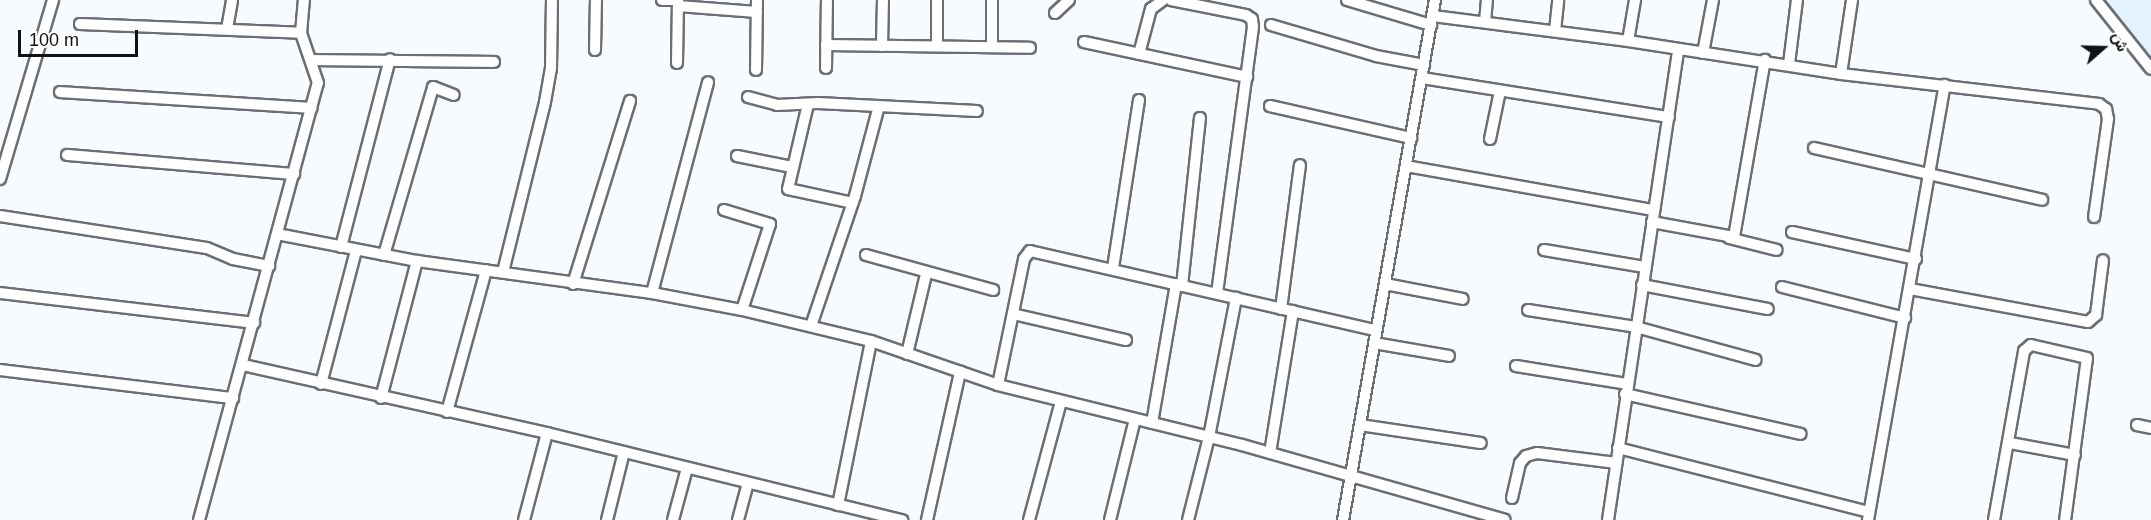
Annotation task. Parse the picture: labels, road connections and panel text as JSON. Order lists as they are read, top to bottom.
{
  "scale_bar": "100 m",
  "north": "right"
}
